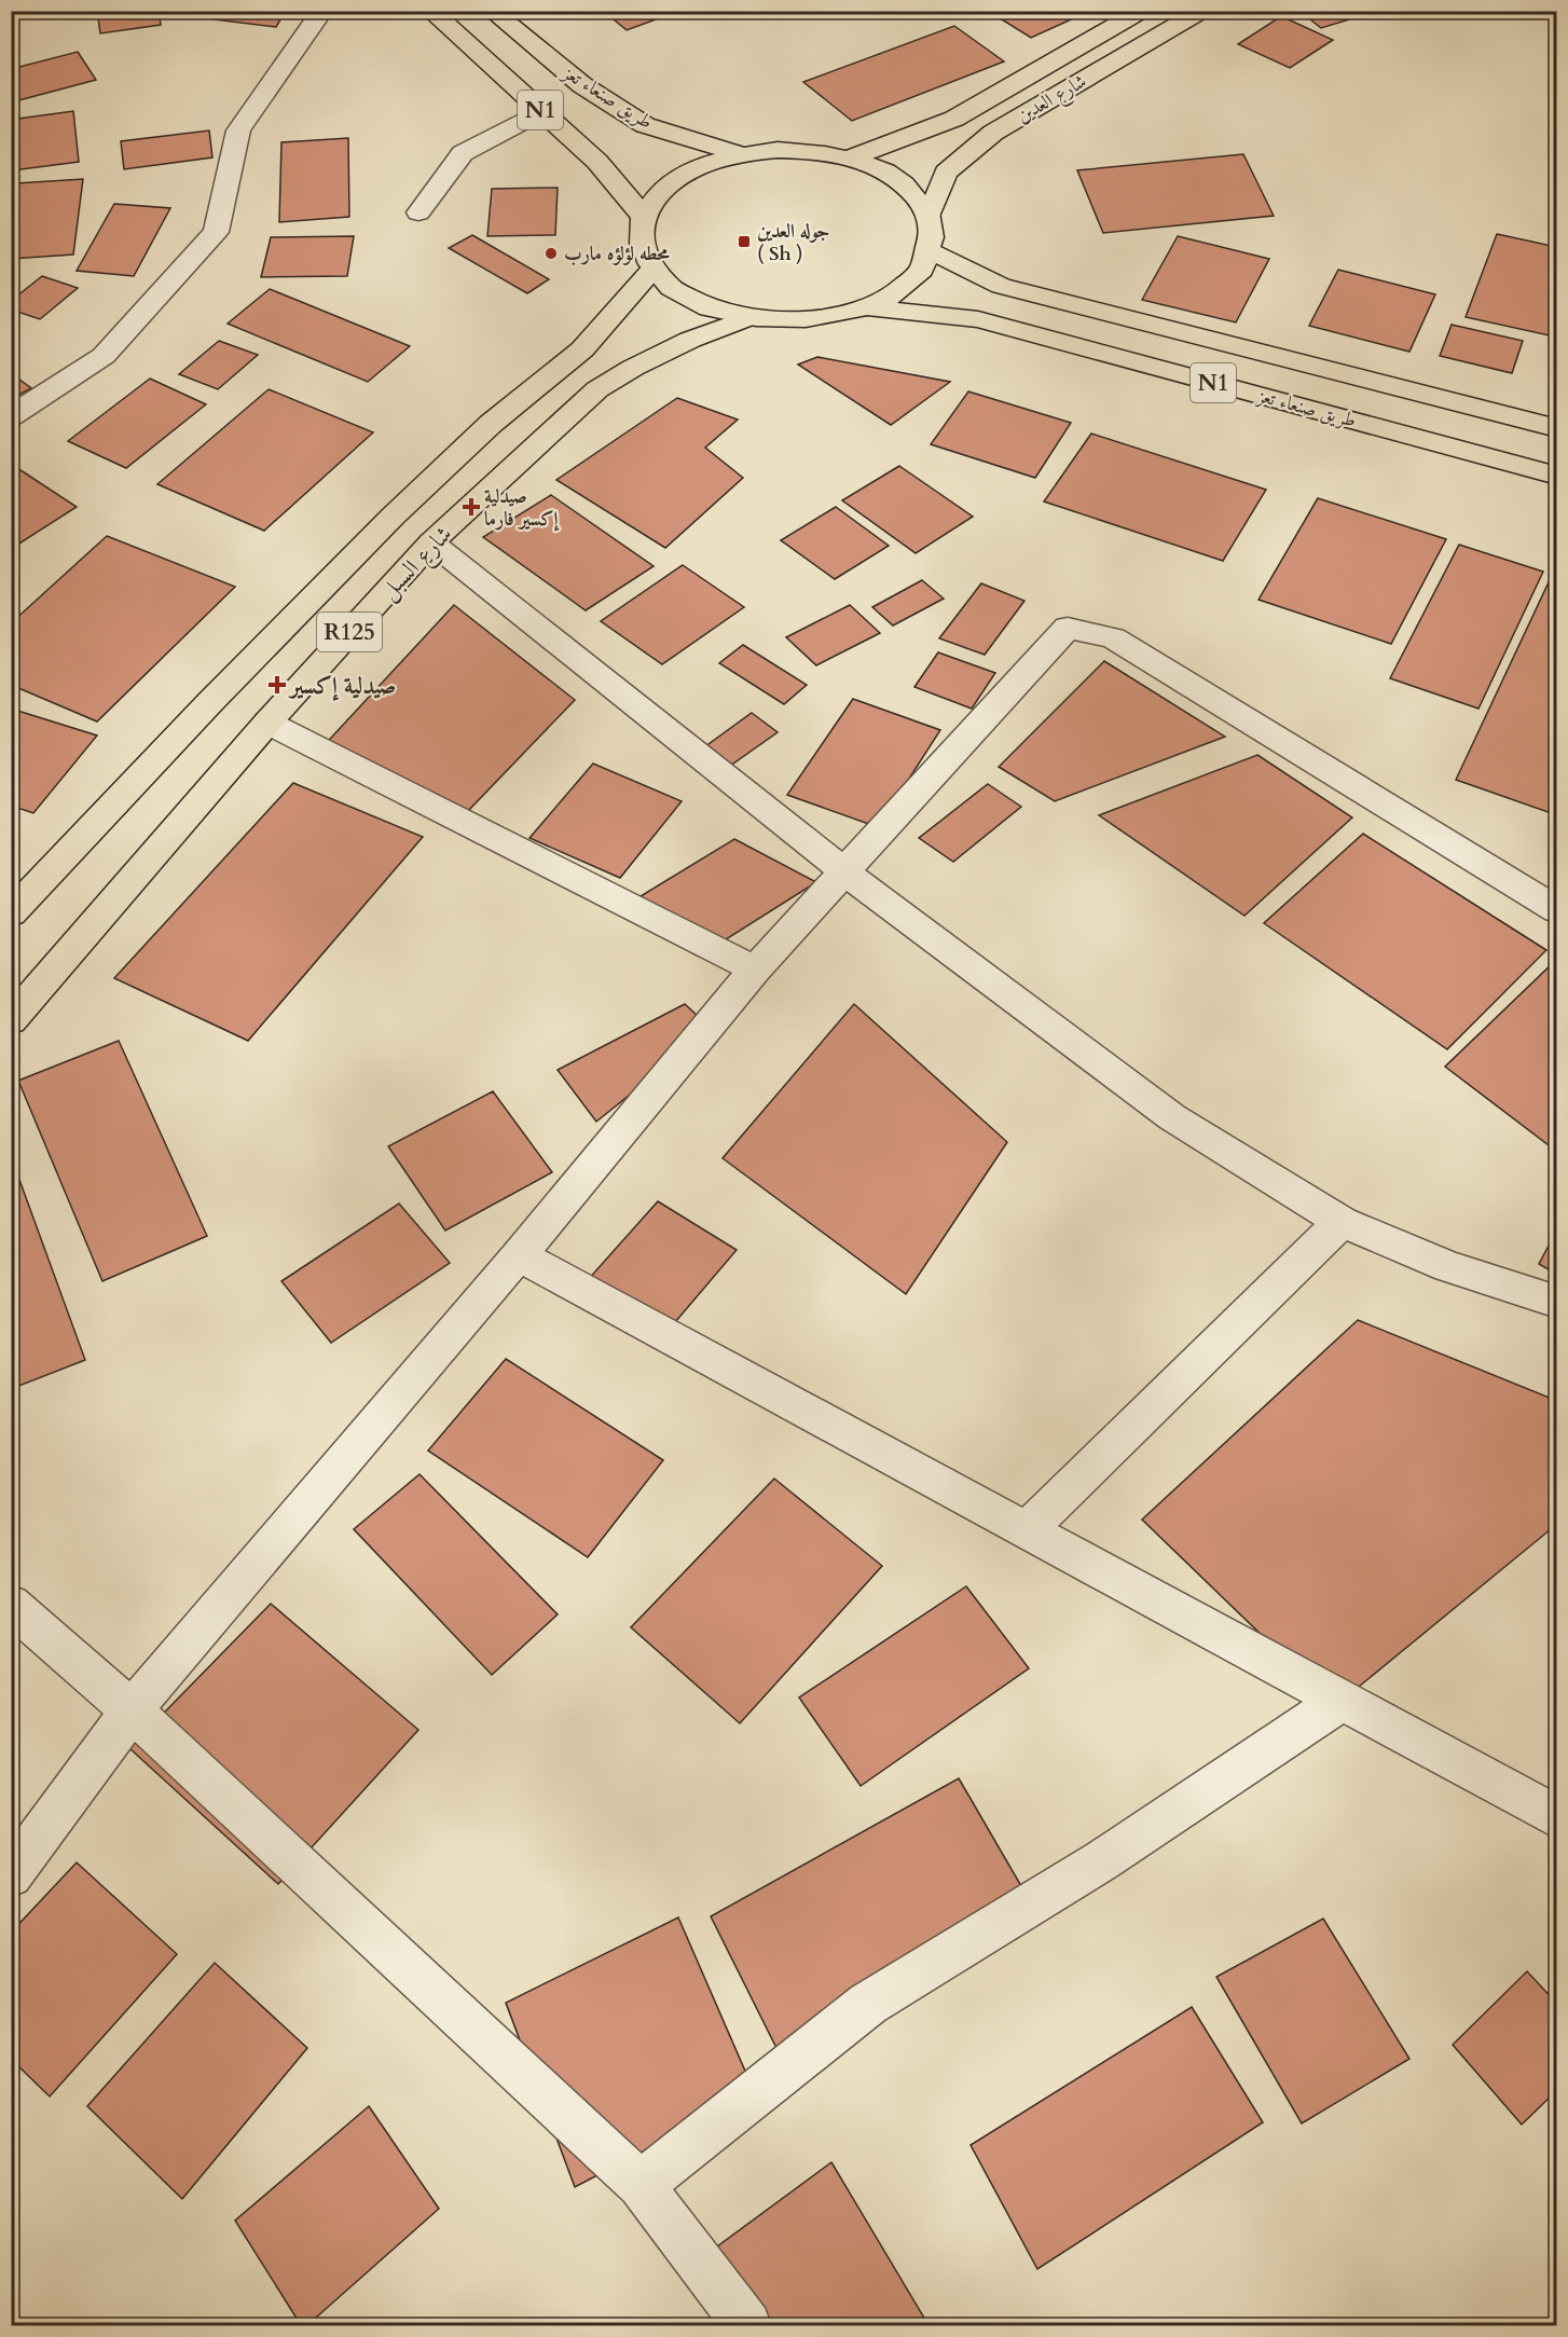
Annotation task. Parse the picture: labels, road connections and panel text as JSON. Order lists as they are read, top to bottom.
{
  "streets": {
    "main road": [
      "طريق صنعاء تعز",
      "شارع العدين",
      "N1",
      "شارع السبل",
      "R125"
    ]
  },
  "places": {
    "transit": ["جوله العدين ( Sh )"],
    "other": ["محطه لؤلؤه مارب"],
    "health": ["صيدلية إكسير فارما", "صيدلية إكسير"]
  }
}
